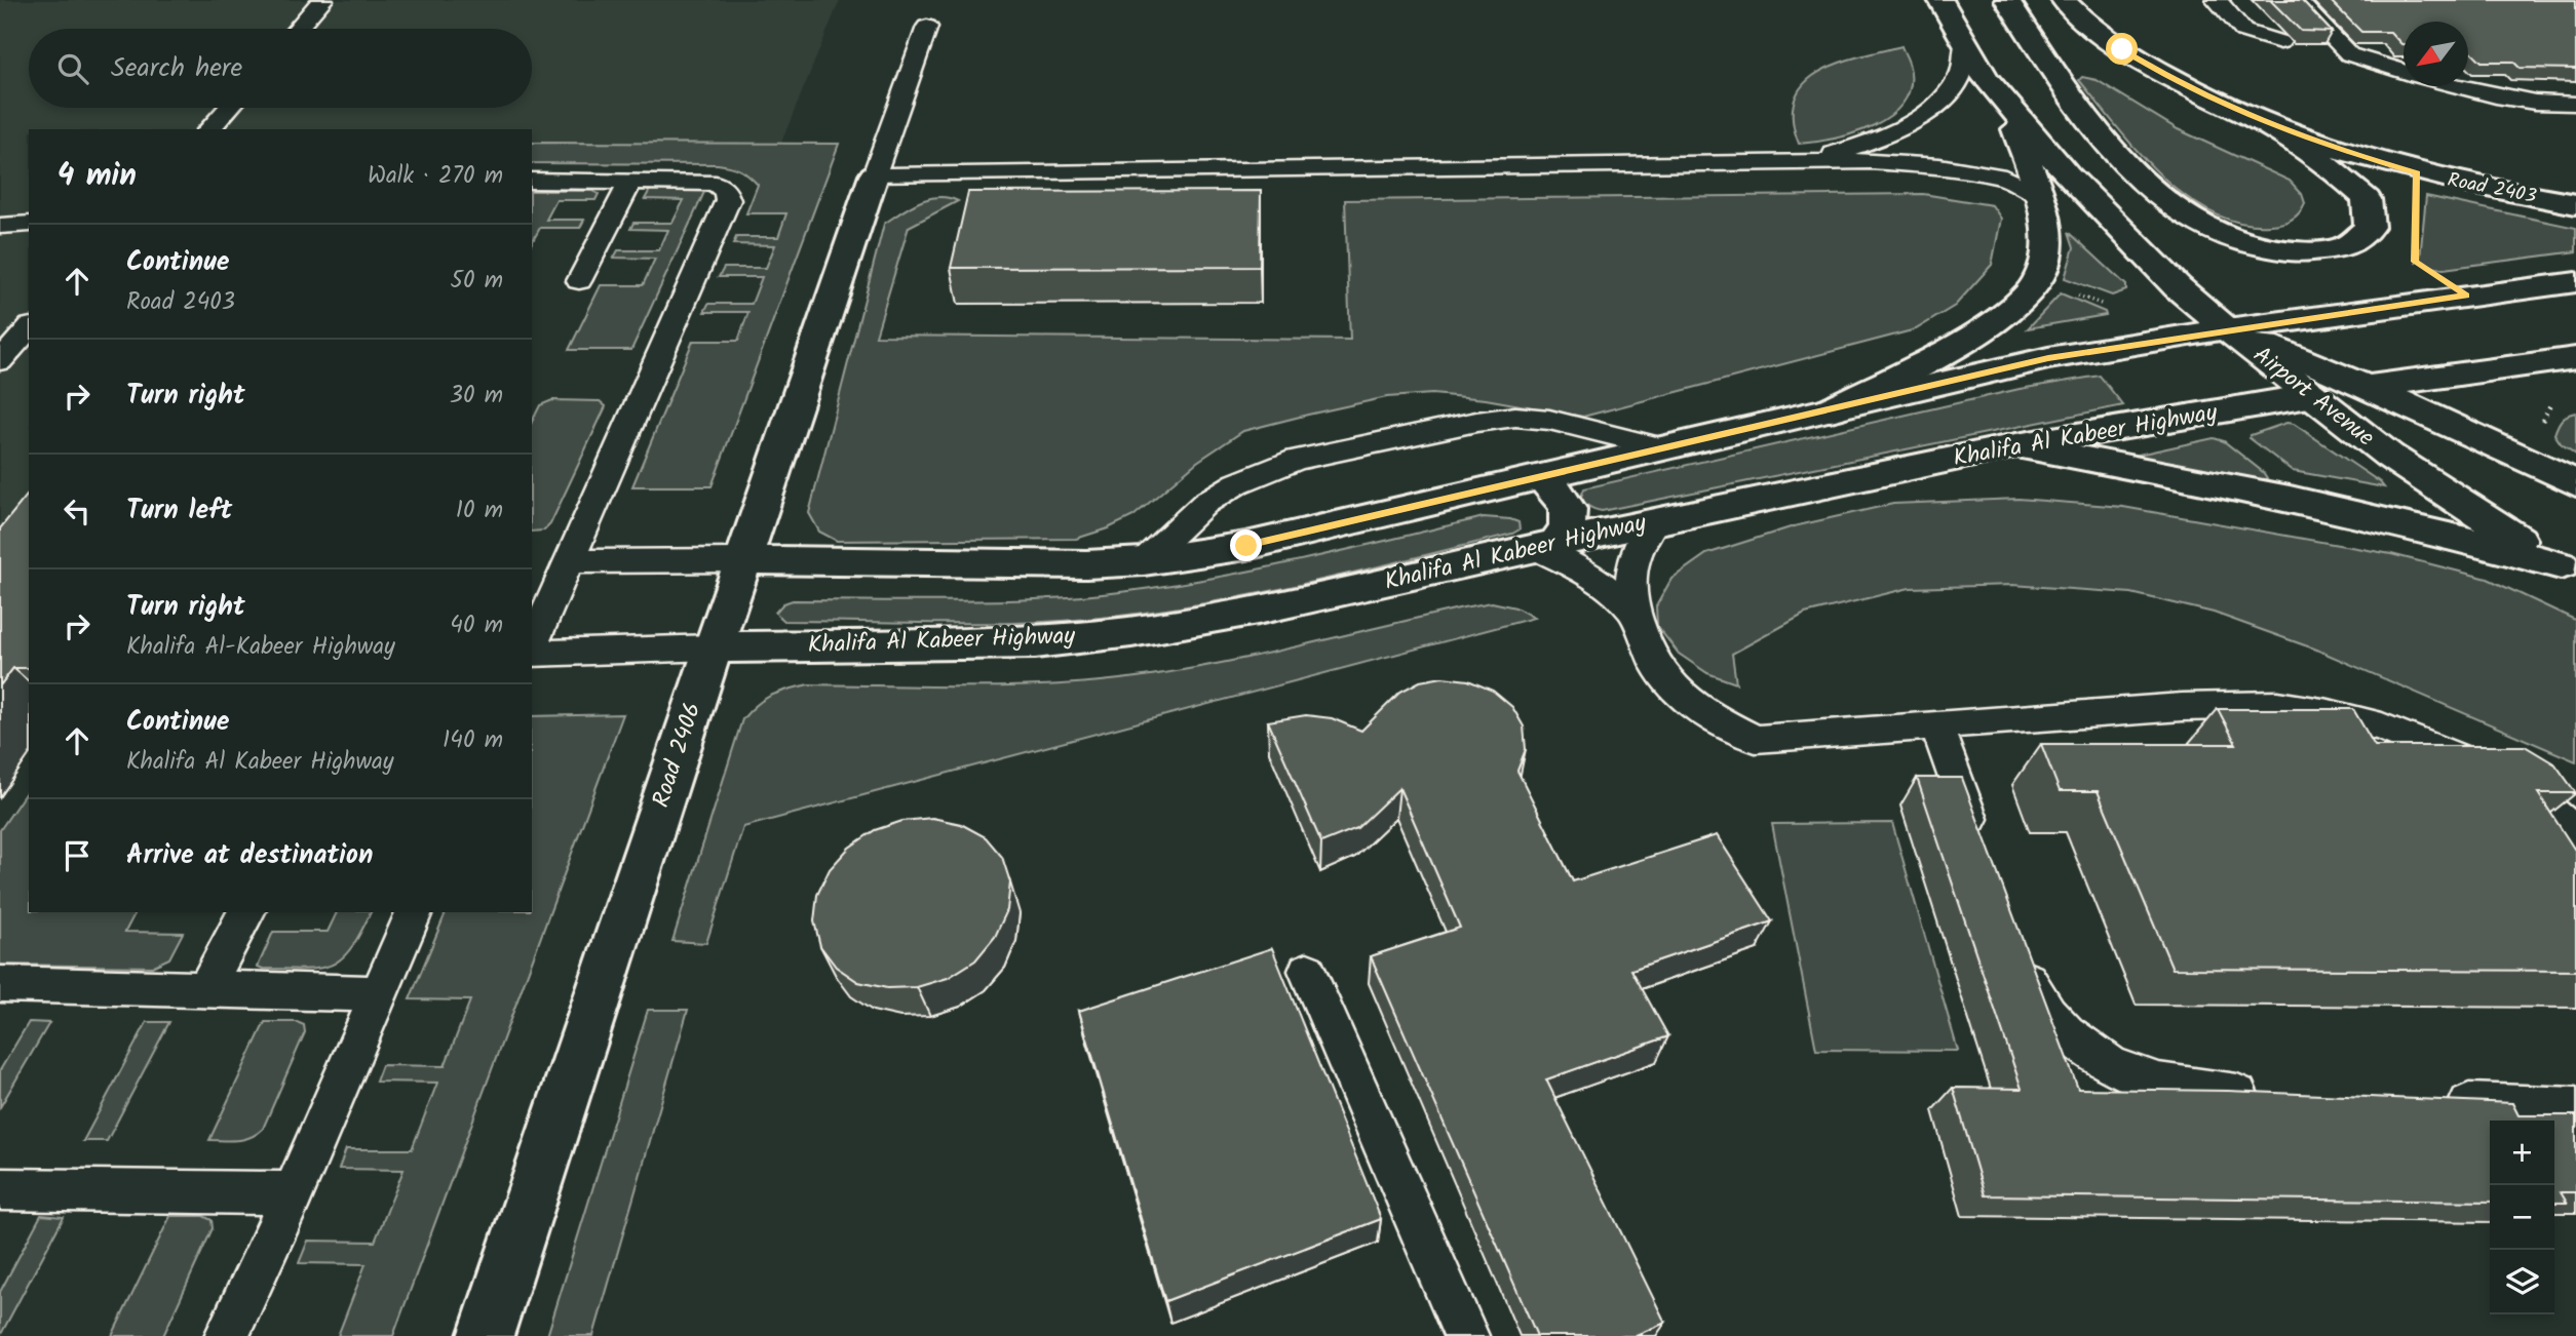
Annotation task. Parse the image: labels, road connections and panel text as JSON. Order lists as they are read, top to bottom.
{
  "streets": {
    "main road": [
      "Road 2403",
      "Airport Avenue",
      "Khalifa Al Kabeer Highway",
      "Road 2406"
    ]
  },
  "crossings": [
    ["Airport Avenue", "Khalifa Al Kabeer Highway"],
    ["Khalifa Al Kabeer Highway", "Road 2406"]
  ],
  "north": "bottom left",
  "page": {
    "search": "Search here",
    "heading": ["4 min", "Walk · 270 m"],
    "list": [
      ["Continue", "Road 2403", "50 m"],
      ["Turn right", "30 m"],
      ["Turn left", "10 m"],
      ["Turn right", "Khalifa Al-Kabeer Highway", "40 m"],
      ["Continue", "Khalifa Al Kabeer Highway", "140 m"],
      "Arrive at destination"
    ],
    "map_buttons": ["+", "−"]
  }
}
